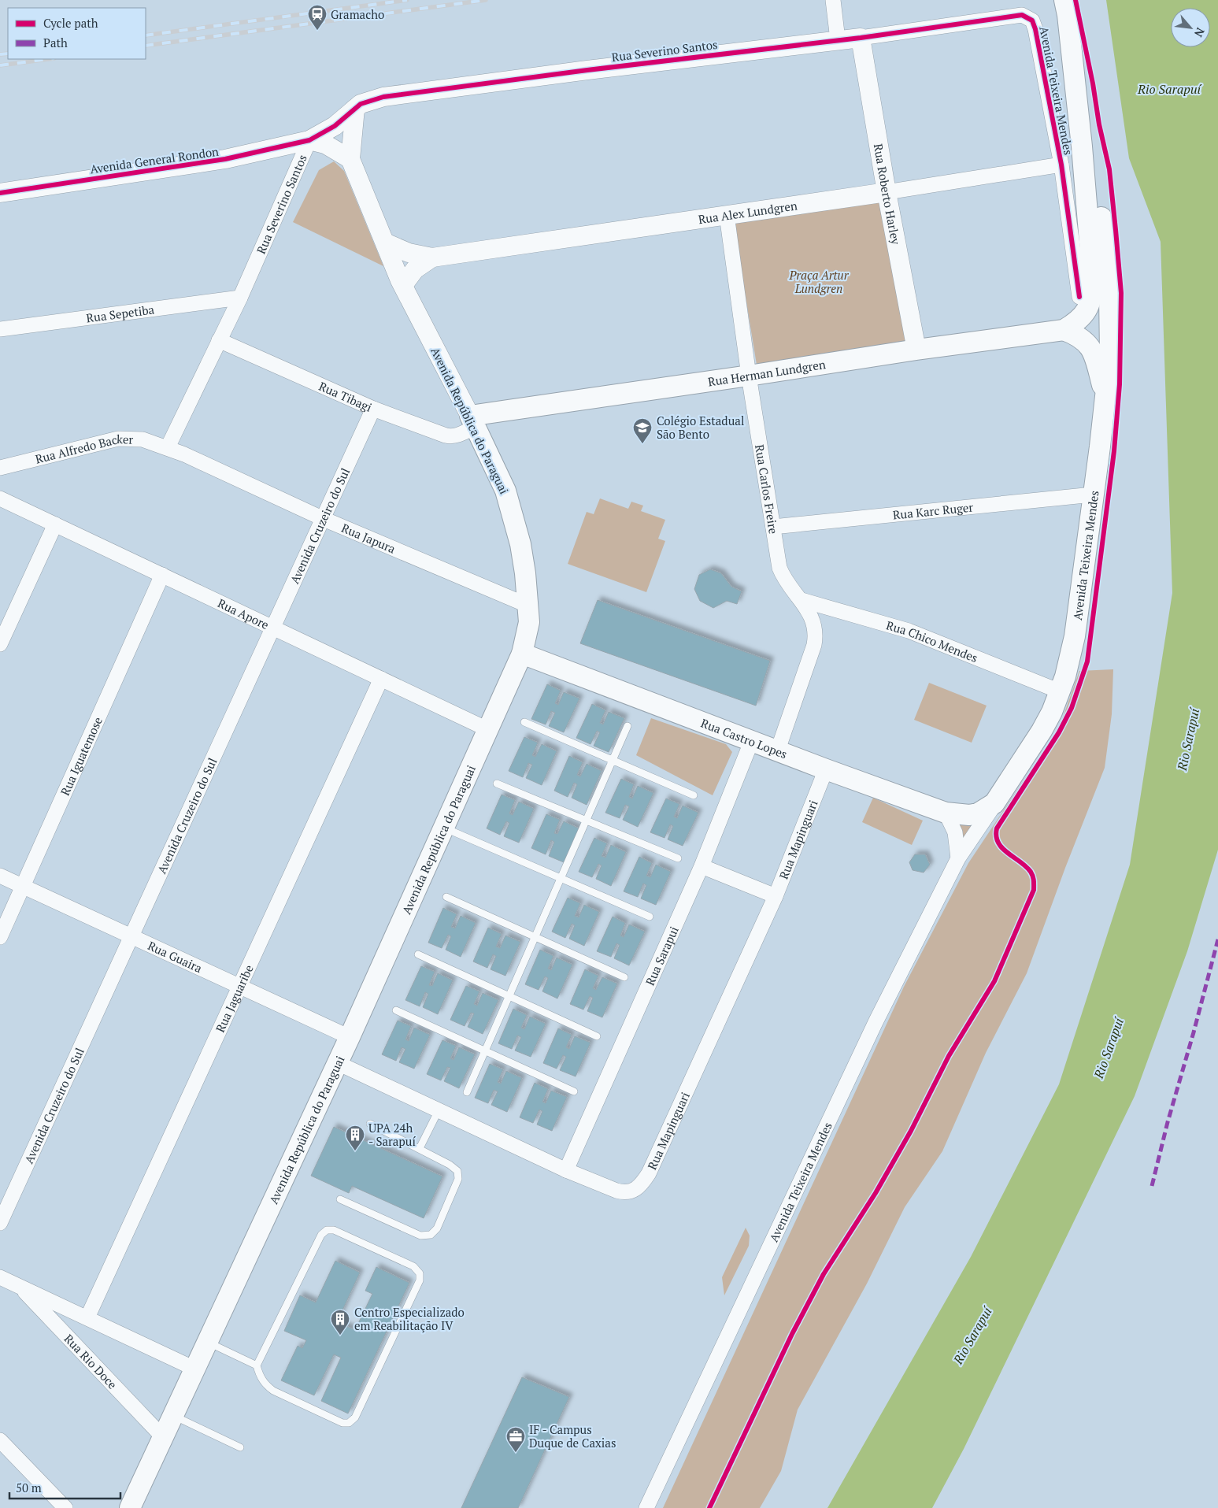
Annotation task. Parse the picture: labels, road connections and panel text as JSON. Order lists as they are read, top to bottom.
{
  "streets": {
    "main road": [
      "Avenida Teixeira Mendes",
      "Rua Herman Lundgren",
      "Avenida República do Paraguai",
      "Rua Castro Lopes"
    ],
    "street": [
      "Rua Severino Santos",
      "Avenida General Rondon",
      "Rua Roberto Harley",
      "Rua Alex Lundgren",
      "Rua Sepetiba",
      "Rua Tibagi",
      "Rua Alfredo Backer",
      "Rua Carlos Freire",
      "Rua Karc Ruger",
      "Avenida Cruzeiro do Sul",
      "Rua Japura",
      "Rua Apore",
      "Rua Chico Mendes",
      "Rua Iguatemose",
      "Rua Mapinguari",
      "Rua Guaira",
      "Rua Sarapui",
      "Rua Jaguaribe",
      "Rua Rio Doce"
    ]
  },
  "crossings": [
    ["Rua Severino Santos", "Avenida Teixeira Mendes"],
    ["Rua Severino Santos", "Avenida General Rondon"],
    ["Rua Severino Santos", "Rua Roberto Harley"],
    ["Rua Severino Santos", "Rua Sepetiba"],
    ["Rua Severino Santos", "Rua Tibagi"],
    ["Rua Severino Santos", "Avenida República do Paraguai"],
    ["Rua Severino Santos", "Rua Alfredo Backer"],
    ["Rua Severino Santos", "Rua Japura"],
    ["Avenida Teixeira Mendes", "Rua Alex Lundgren"],
    ["Avenida Teixeira Mendes", "Rua Herman Lundgren"],
    ["Avenida Teixeira Mendes", "Rua Karc Ruger"],
    ["Avenida Teixeira Mendes", "Rua Chico Mendes"],
    ["Avenida Teixeira Mendes", "Rua Castro Lopes"],
    ["Rua Roberto Harley", "Rua Alex Lundgren"],
    ["Rua Roberto Harley", "Rua Herman Lundgren"],
    ["Rua Alex Lundgren", "Avenida República do Paraguai"],
    ["Rua Alex Lundgren", "Rua Carlos Freire"],
    ["Rua Herman Lundgren", "Rua Tibagi"],
    ["Rua Herman Lundgren", "Avenida República do Paraguai"],
    ["Rua Herman Lundgren", "Rua Carlos Freire"],
    ["Rua Tibagi", "Avenida República do Paraguai"],
    ["Rua Tibagi", "Avenida Cruzeiro do Sul"],
    ["Avenida República do Paraguai", "Rua Japura"],
    ["Avenida República do Paraguai", "Rua Apore"],
    ["Avenida República do Paraguai", "Rua Castro Lopes"],
    ["Avenida República do Paraguai", "Rua Mapinguari"],
    ["Avenida República do Paraguai", "Rua Guaira"],
    ["Avenida República do Paraguai", "Rua Rio Doce"],
    ["Rua Alfredo Backer", "Rua Japura"],
    ["Rua Carlos Freire", "Rua Karc Ruger"],
    ["Rua Carlos Freire", "Rua Chico Mendes"],
    ["Rua Carlos Freire", "Rua Castro Lopes"],
    ["Avenida Cruzeiro do Sul", "Rua Japura"],
    ["Avenida Cruzeiro do Sul", "Rua Apore"],
    ["Avenida Cruzeiro do Sul", "Rua Guaira"],
    ["Rua Apore", "Rua Iguatemose"],
    ["Rua Apore", "Rua Jaguaribe"],
    ["Rua Castro Lopes", "Rua Mapinguari"],
    ["Rua Castro Lopes", "Rua Sarapui"],
    ["Rua Iguatemose", "Rua Guaira"],
    ["Rua Mapinguari", "Rua Sarapui"],
    ["Rua Guaira", "Rua Jaguaribe"],
    ["Rua Jaguaribe", "Rua Rio Doce"]
  ],
  "water": ["Rio Sarapuí"],
  "parks": ["Praça Artur Lundgren"],
  "places": {
    "station": ["Gramacho"],
    "school or university": ["Colégio Estadual São Bento"],
    "building": ["UPA 24h - Sarapuí", "Centro Especializado em Reabilitação IV"],
    "office": ["IF - Campus Duque de Caxias"]
  },
  "legend": ["Cycle path", "Path"],
  "scale_bar": "50 m",
  "north": "bottom right"
}
